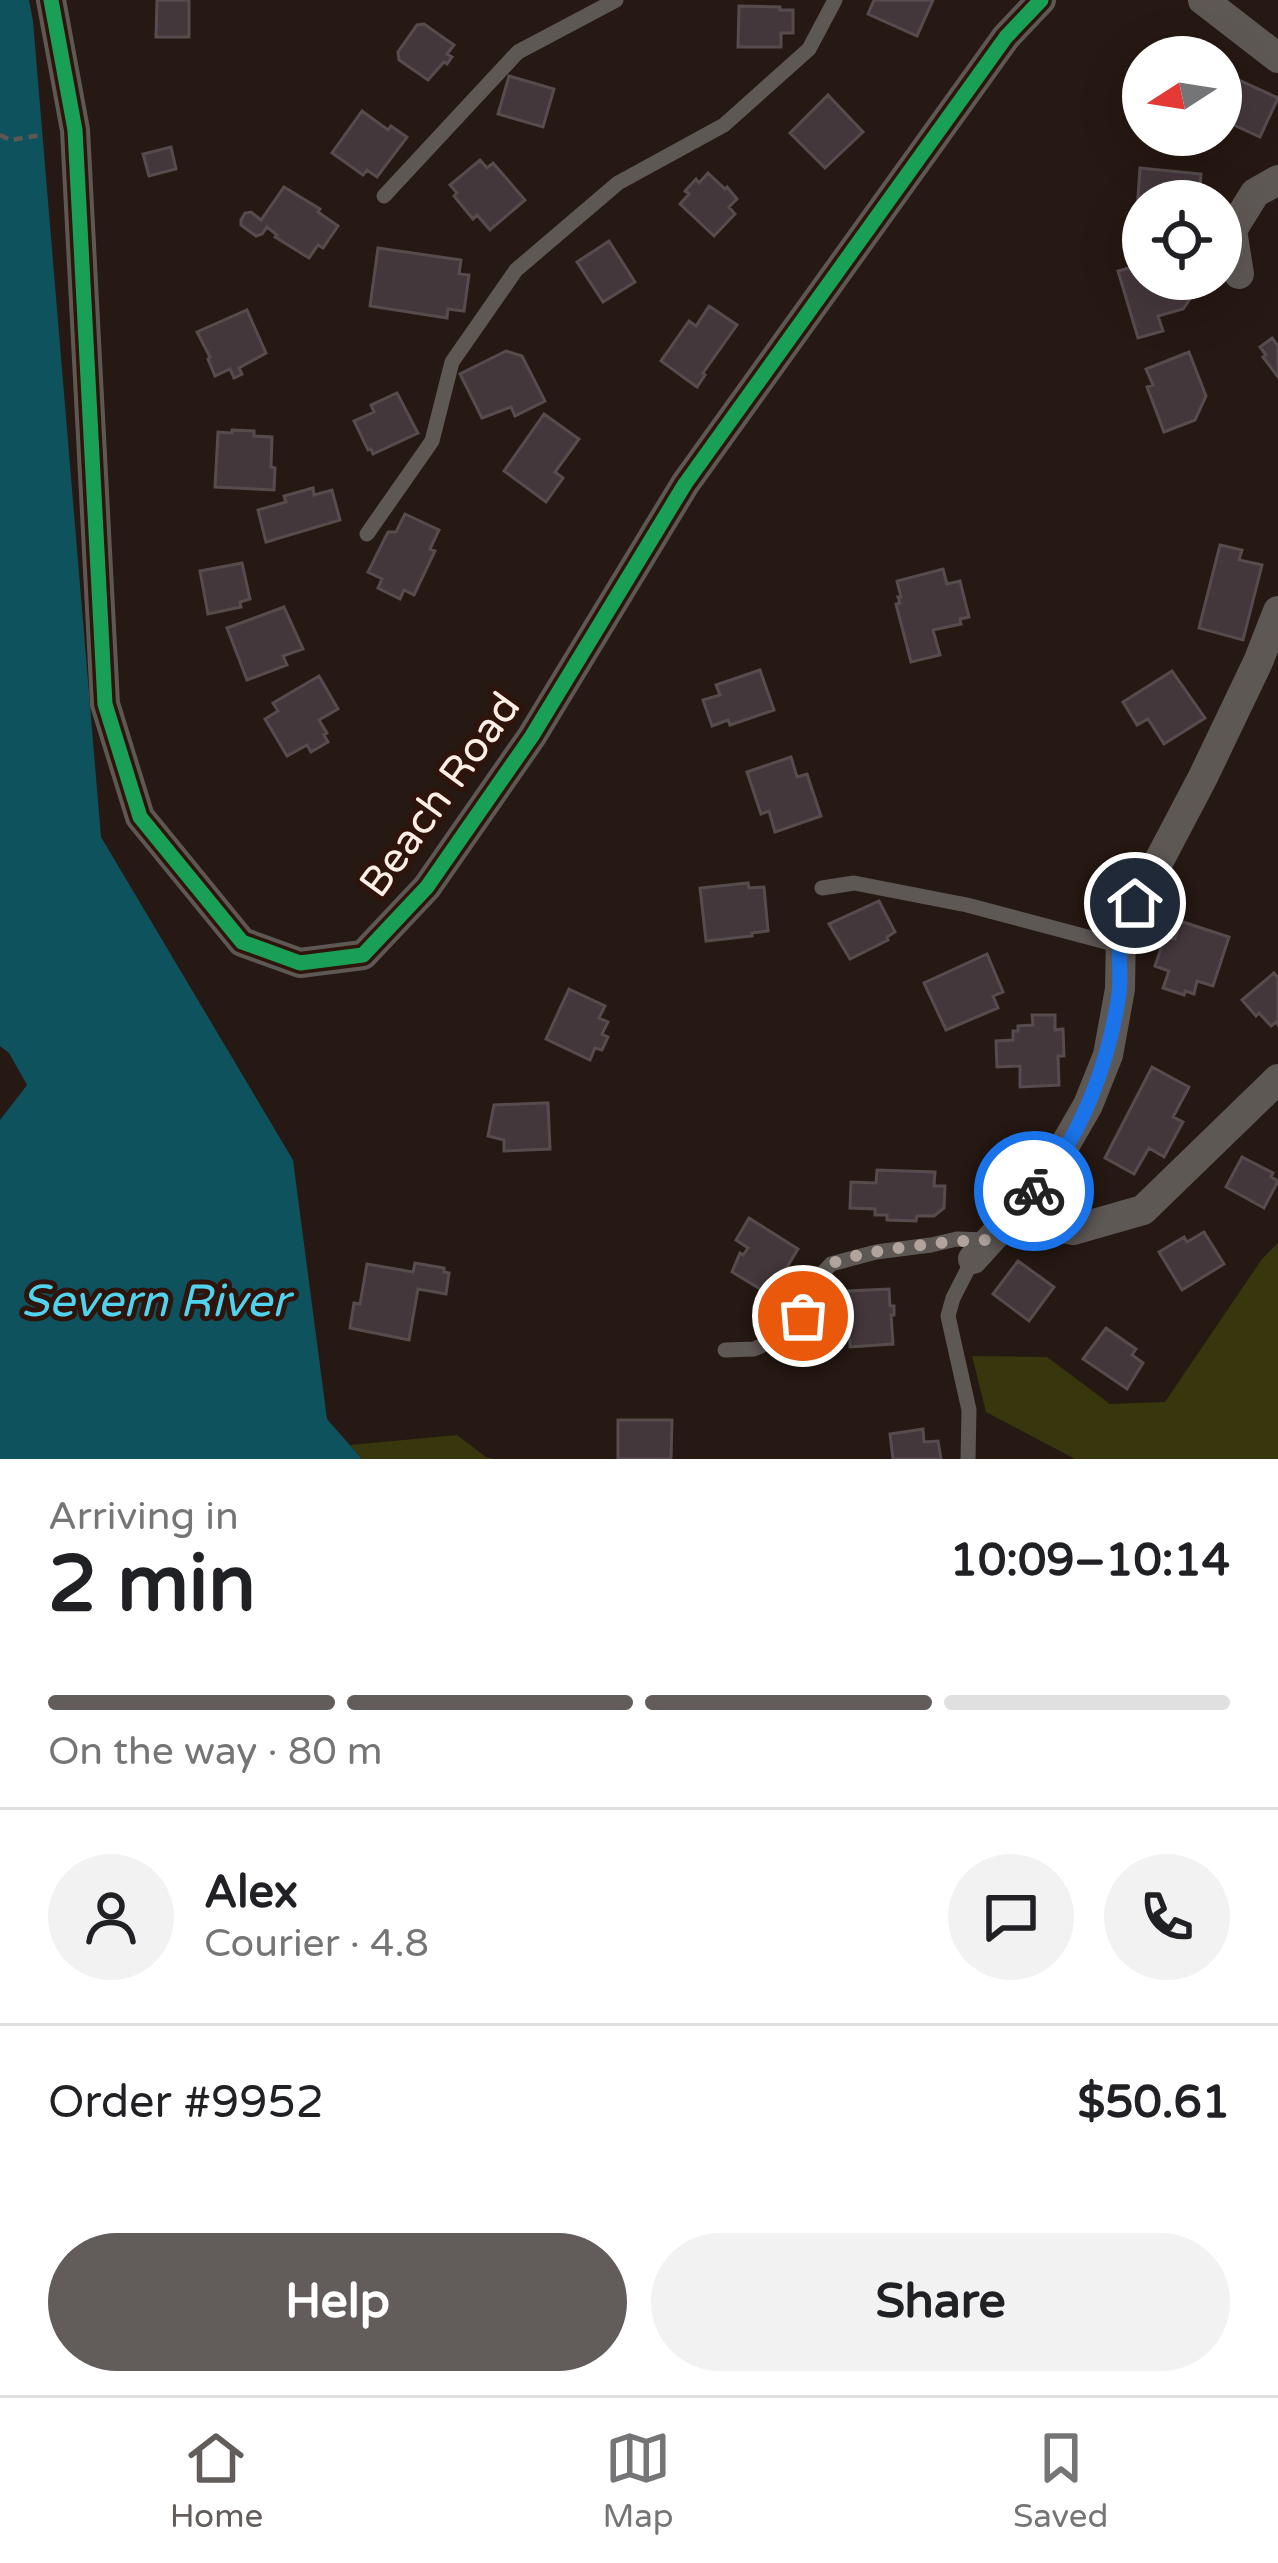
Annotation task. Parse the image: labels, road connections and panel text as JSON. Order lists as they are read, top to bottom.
{
  "streets": {
    "street": ["Beach Road"]
  },
  "water": ["Severn River"],
  "north": "left",
  "page": {
    "heading": ["2 min", "Arriving in", "10:09–10:14"],
    "panel": [
      "Alex",
      "Courier · 4.8",
      "Order #9952",
      "$50.61"
    ],
    "bar": "On the way · 80 m",
    "buttons": ["Help", "Share"],
    "tabs": ["Home", "Map", "Saved"]
  }
}
